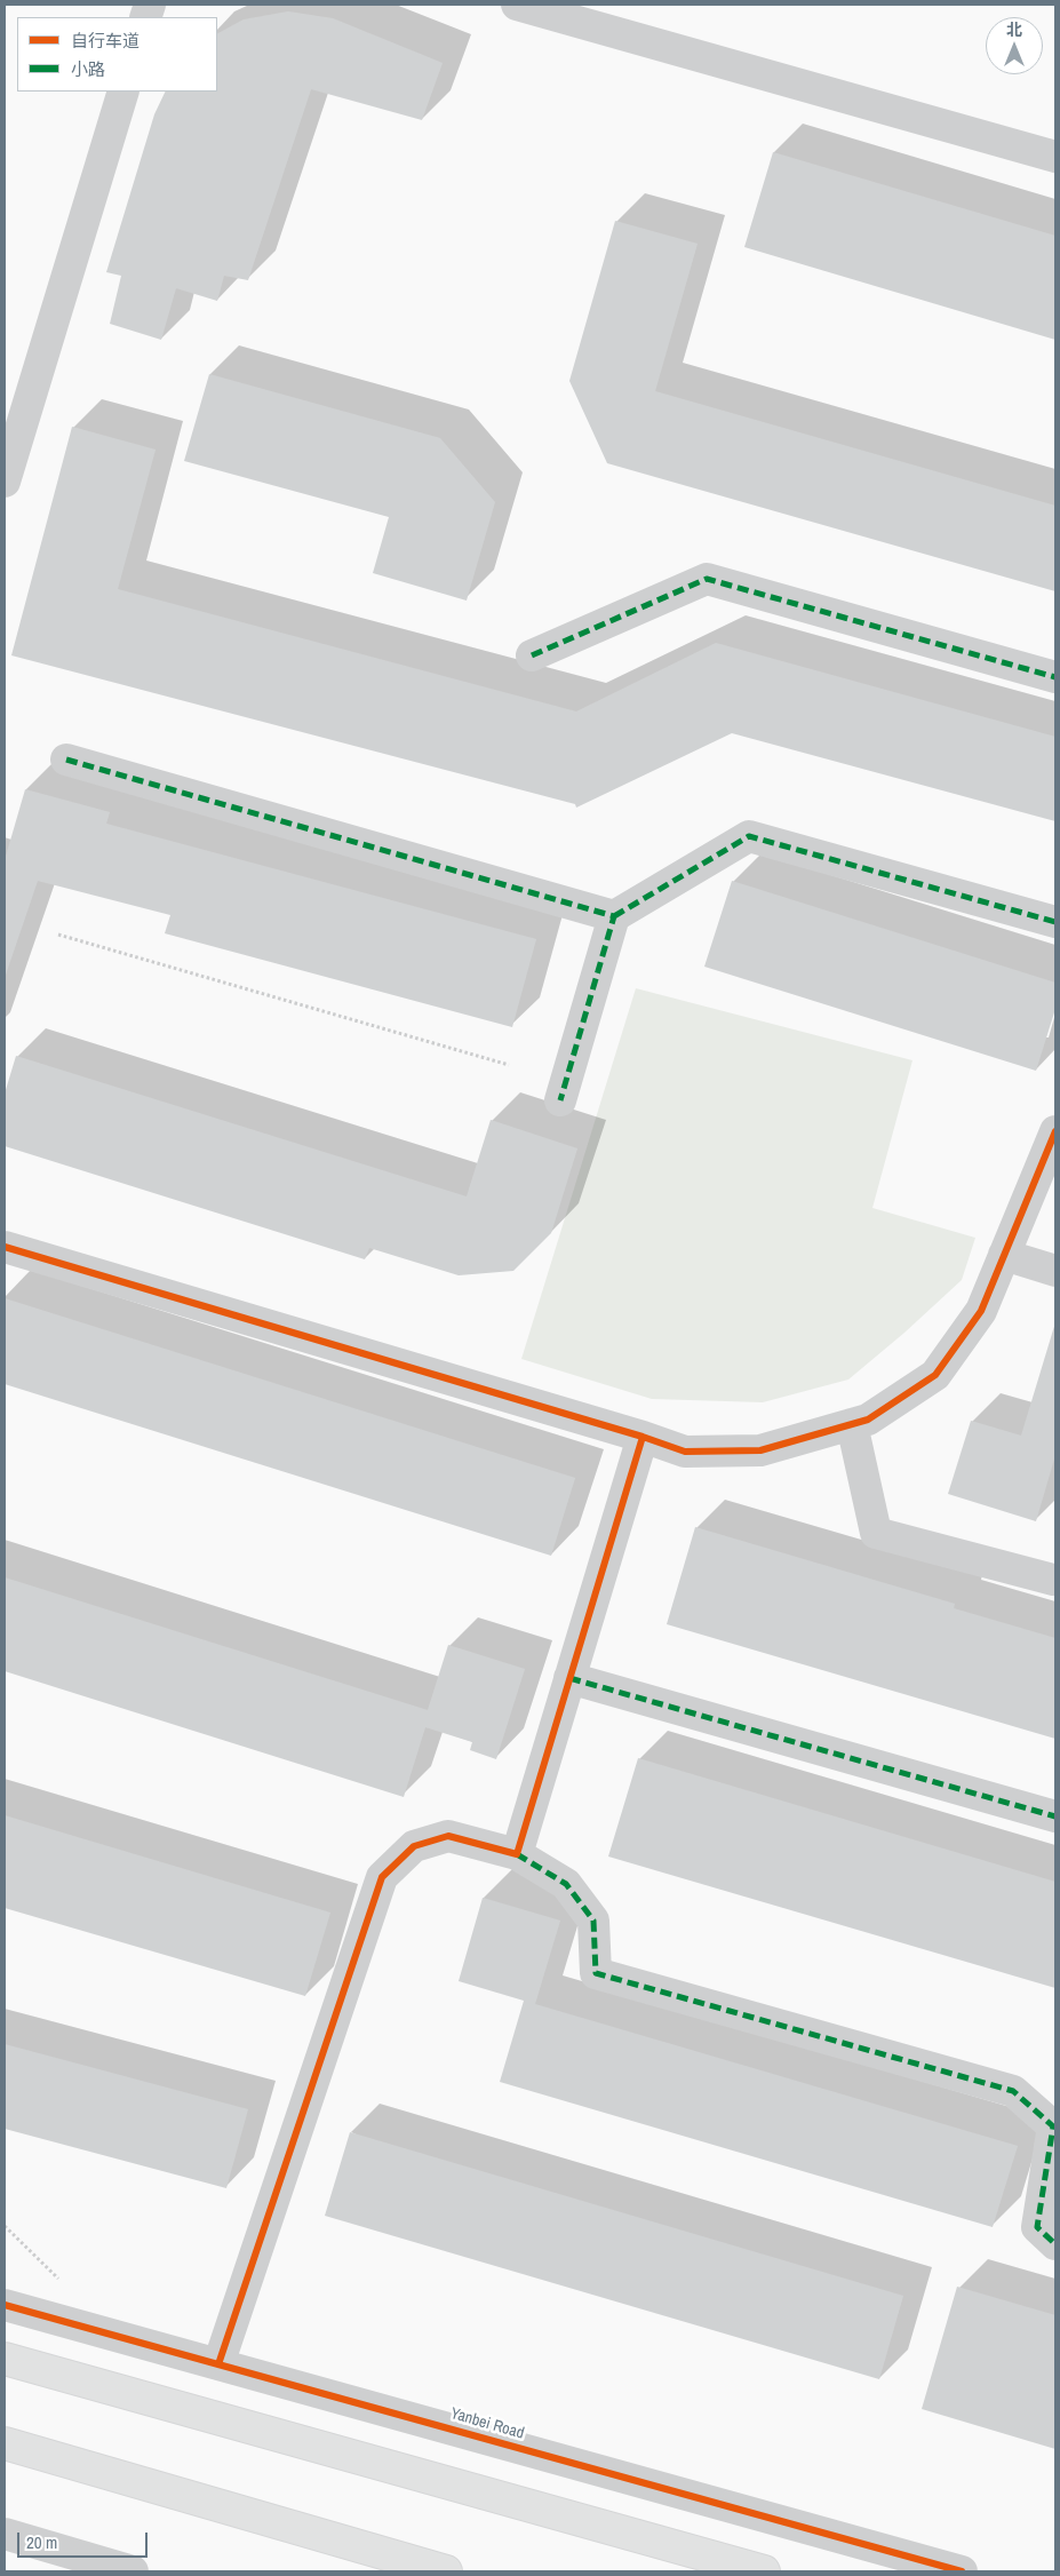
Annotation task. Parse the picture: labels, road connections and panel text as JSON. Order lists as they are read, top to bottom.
{
  "streets": {
    "street": ["Yanbei Road"]
  },
  "legend": ["自行车道", "小路"],
  "scale_bar": "20 m",
  "north": "top"
}
